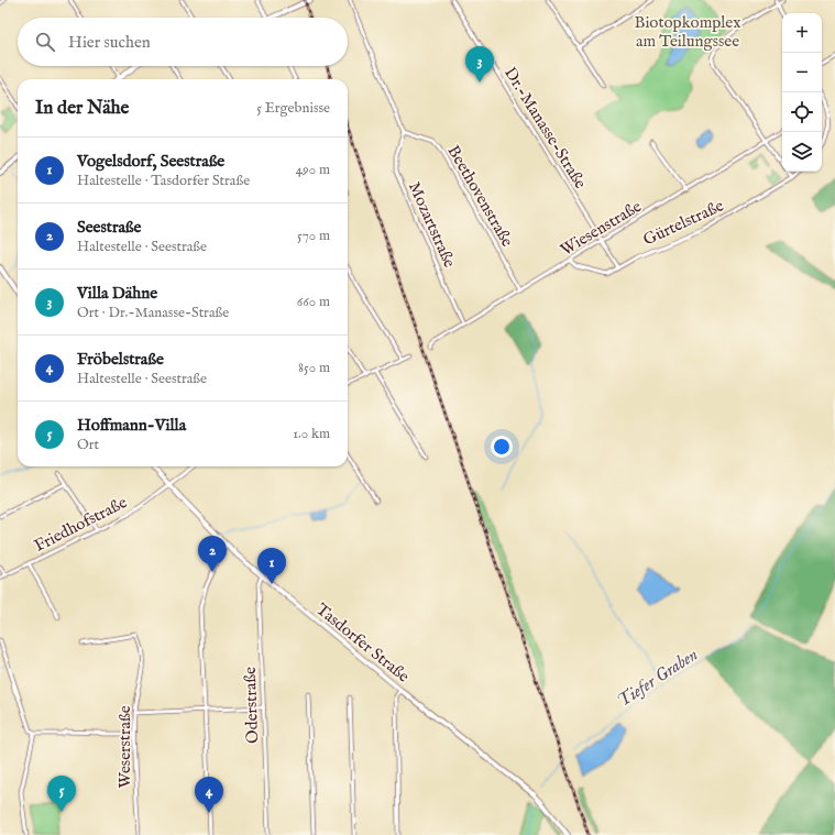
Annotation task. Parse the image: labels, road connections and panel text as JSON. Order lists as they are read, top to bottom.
{
  "streets": {
    "main road": ["Tasdorfer Straße"],
    "street": [
      "Dr.-Manasse-Straße",
      "Beethovenstraße",
      "Gürtelstraße",
      "Mozartstraße",
      "Wiesenstraße",
      "Friedhofstraße",
      "Oderstraße",
      "Weserstraße"
    ]
  },
  "crossings": [
    ["Dr.-Manasse-Straße", "Gürtelstraße"],
    ["Dr.-Manasse-Straße", "Wiesenstraße"],
    ["Beethovenstraße", "Mozartstraße"],
    ["Beethovenstraße", "Wiesenstraße"],
    ["Gürtelstraße", "Wiesenstraße"],
    ["Mozartstraße", "Wiesenstraße"],
    ["Friedhofstraße", "Tasdorfer Straße"],
    ["Tasdorfer Straße", "Oderstraße"]
  ],
  "water": ["Tiefer Graben"],
  "parks": ["Biotopkomplex am Teilungssee"],
  "page": {
    "map_buttons": ["+", "−"],
    "search": "Hier suchen",
    "pins": [
      "3",
      "2",
      "1",
      "5",
      "4"
    ],
    "heading": ["In der Nähe", "5 Ergebnisse"],
    "list": [
      {
        "mark": "1",
        "name": "Vogelsdorf, Seestraße",
        "note": "Haltestelle · Tasdorfer Straße",
        "value": "490 m"
      },
      {
        "mark": "2",
        "name": "Seestraße",
        "note": "Haltestelle · Seestraße",
        "value": "570 m"
      },
      {
        "mark": "3",
        "name": "Villa Dähne",
        "note": "Ort · Dr.-Manasse-Straße",
        "value": "660 m"
      },
      {
        "mark": "4",
        "name": "Fröbelstraße",
        "note": "Haltestelle · Seestraße",
        "value": "850 m"
      },
      {
        "mark": "5",
        "name": "Hoffmann-Villa",
        "note": "Ort",
        "value": "1.0 km"
      }
    ]
  }
}
